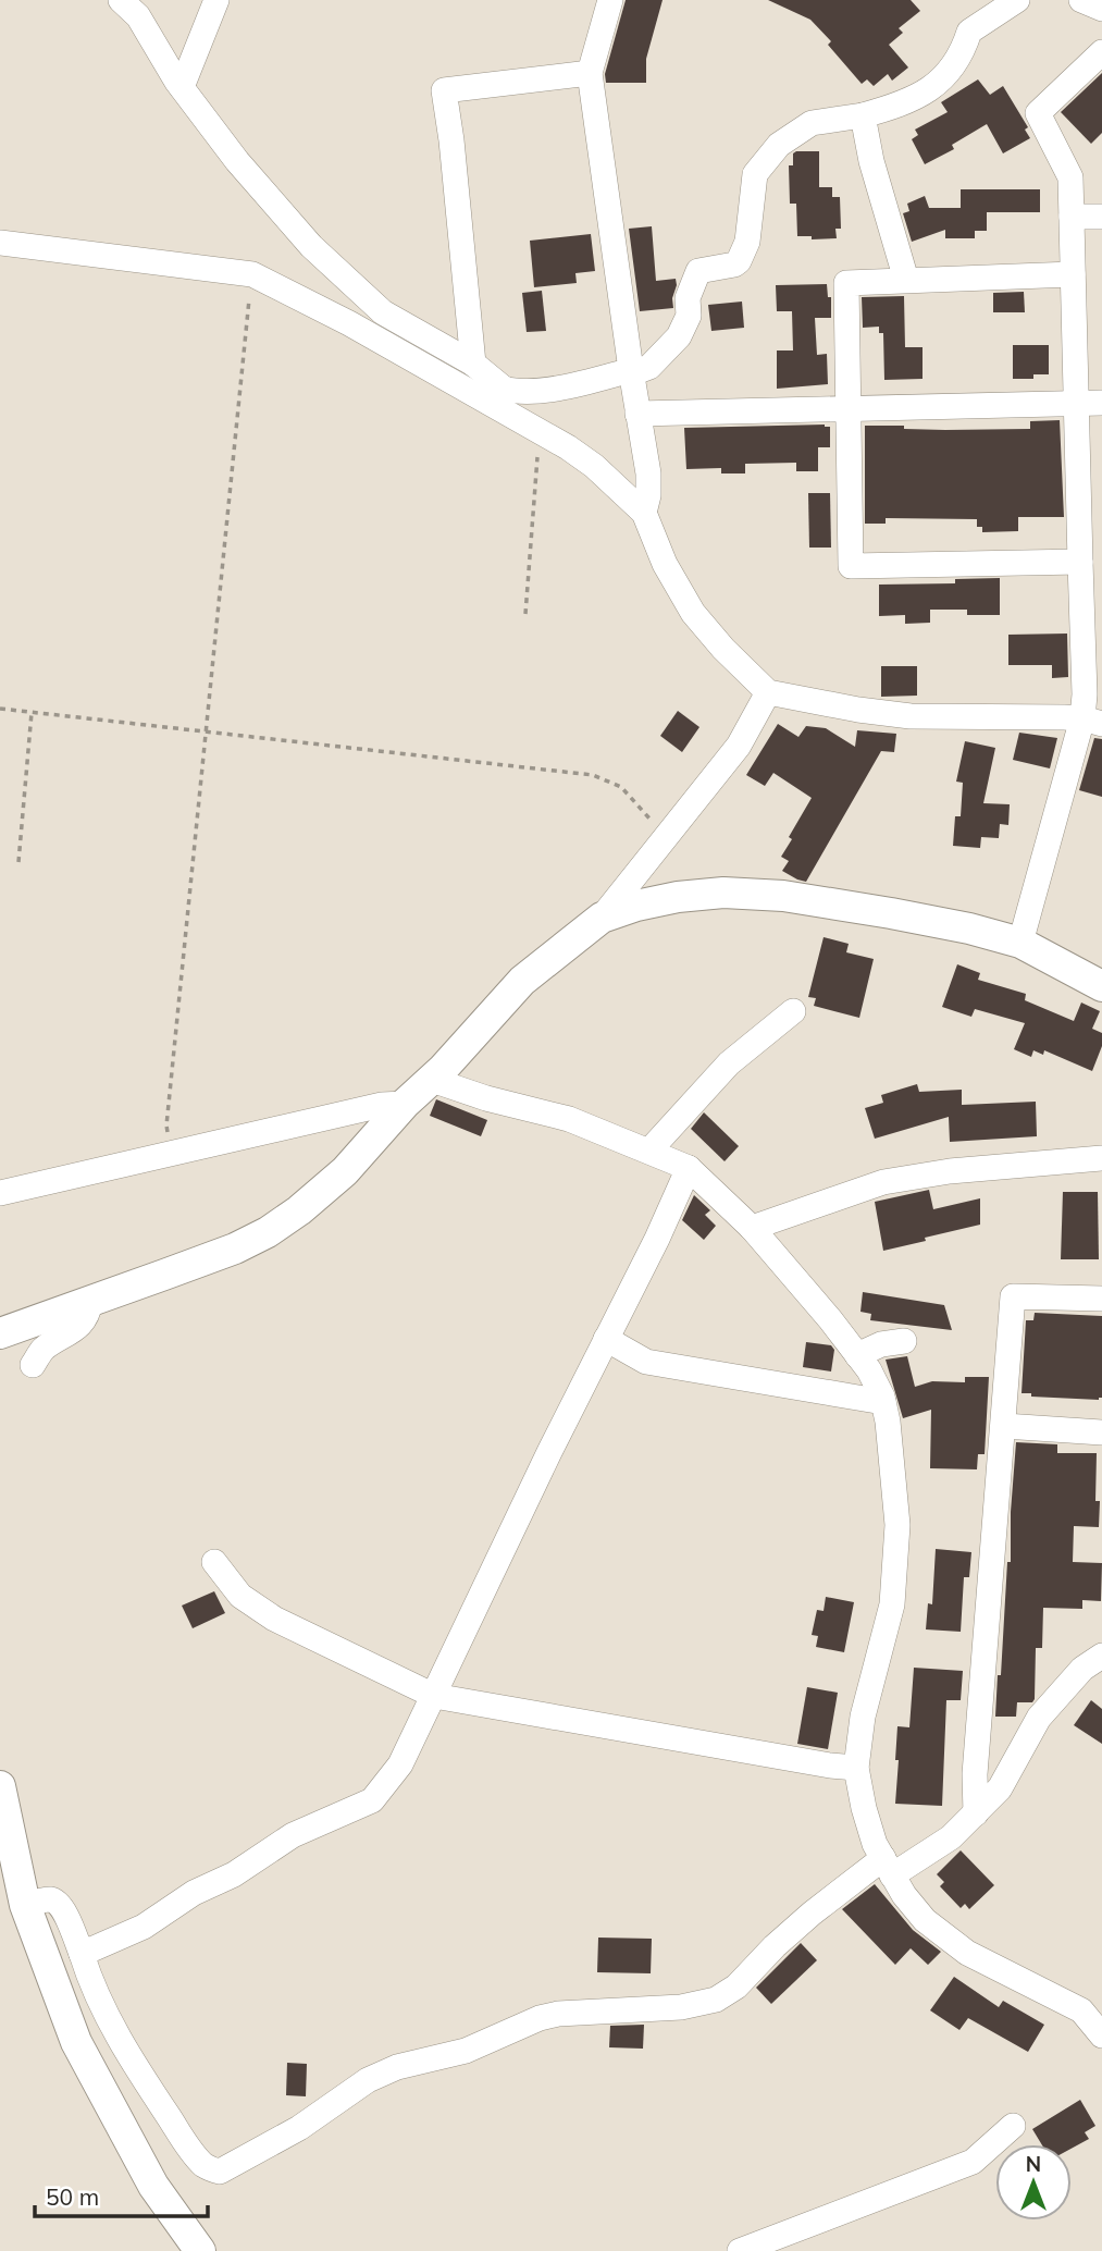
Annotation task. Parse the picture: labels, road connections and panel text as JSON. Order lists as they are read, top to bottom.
{
  "scale_bar": "50 m",
  "north": "top"
}
